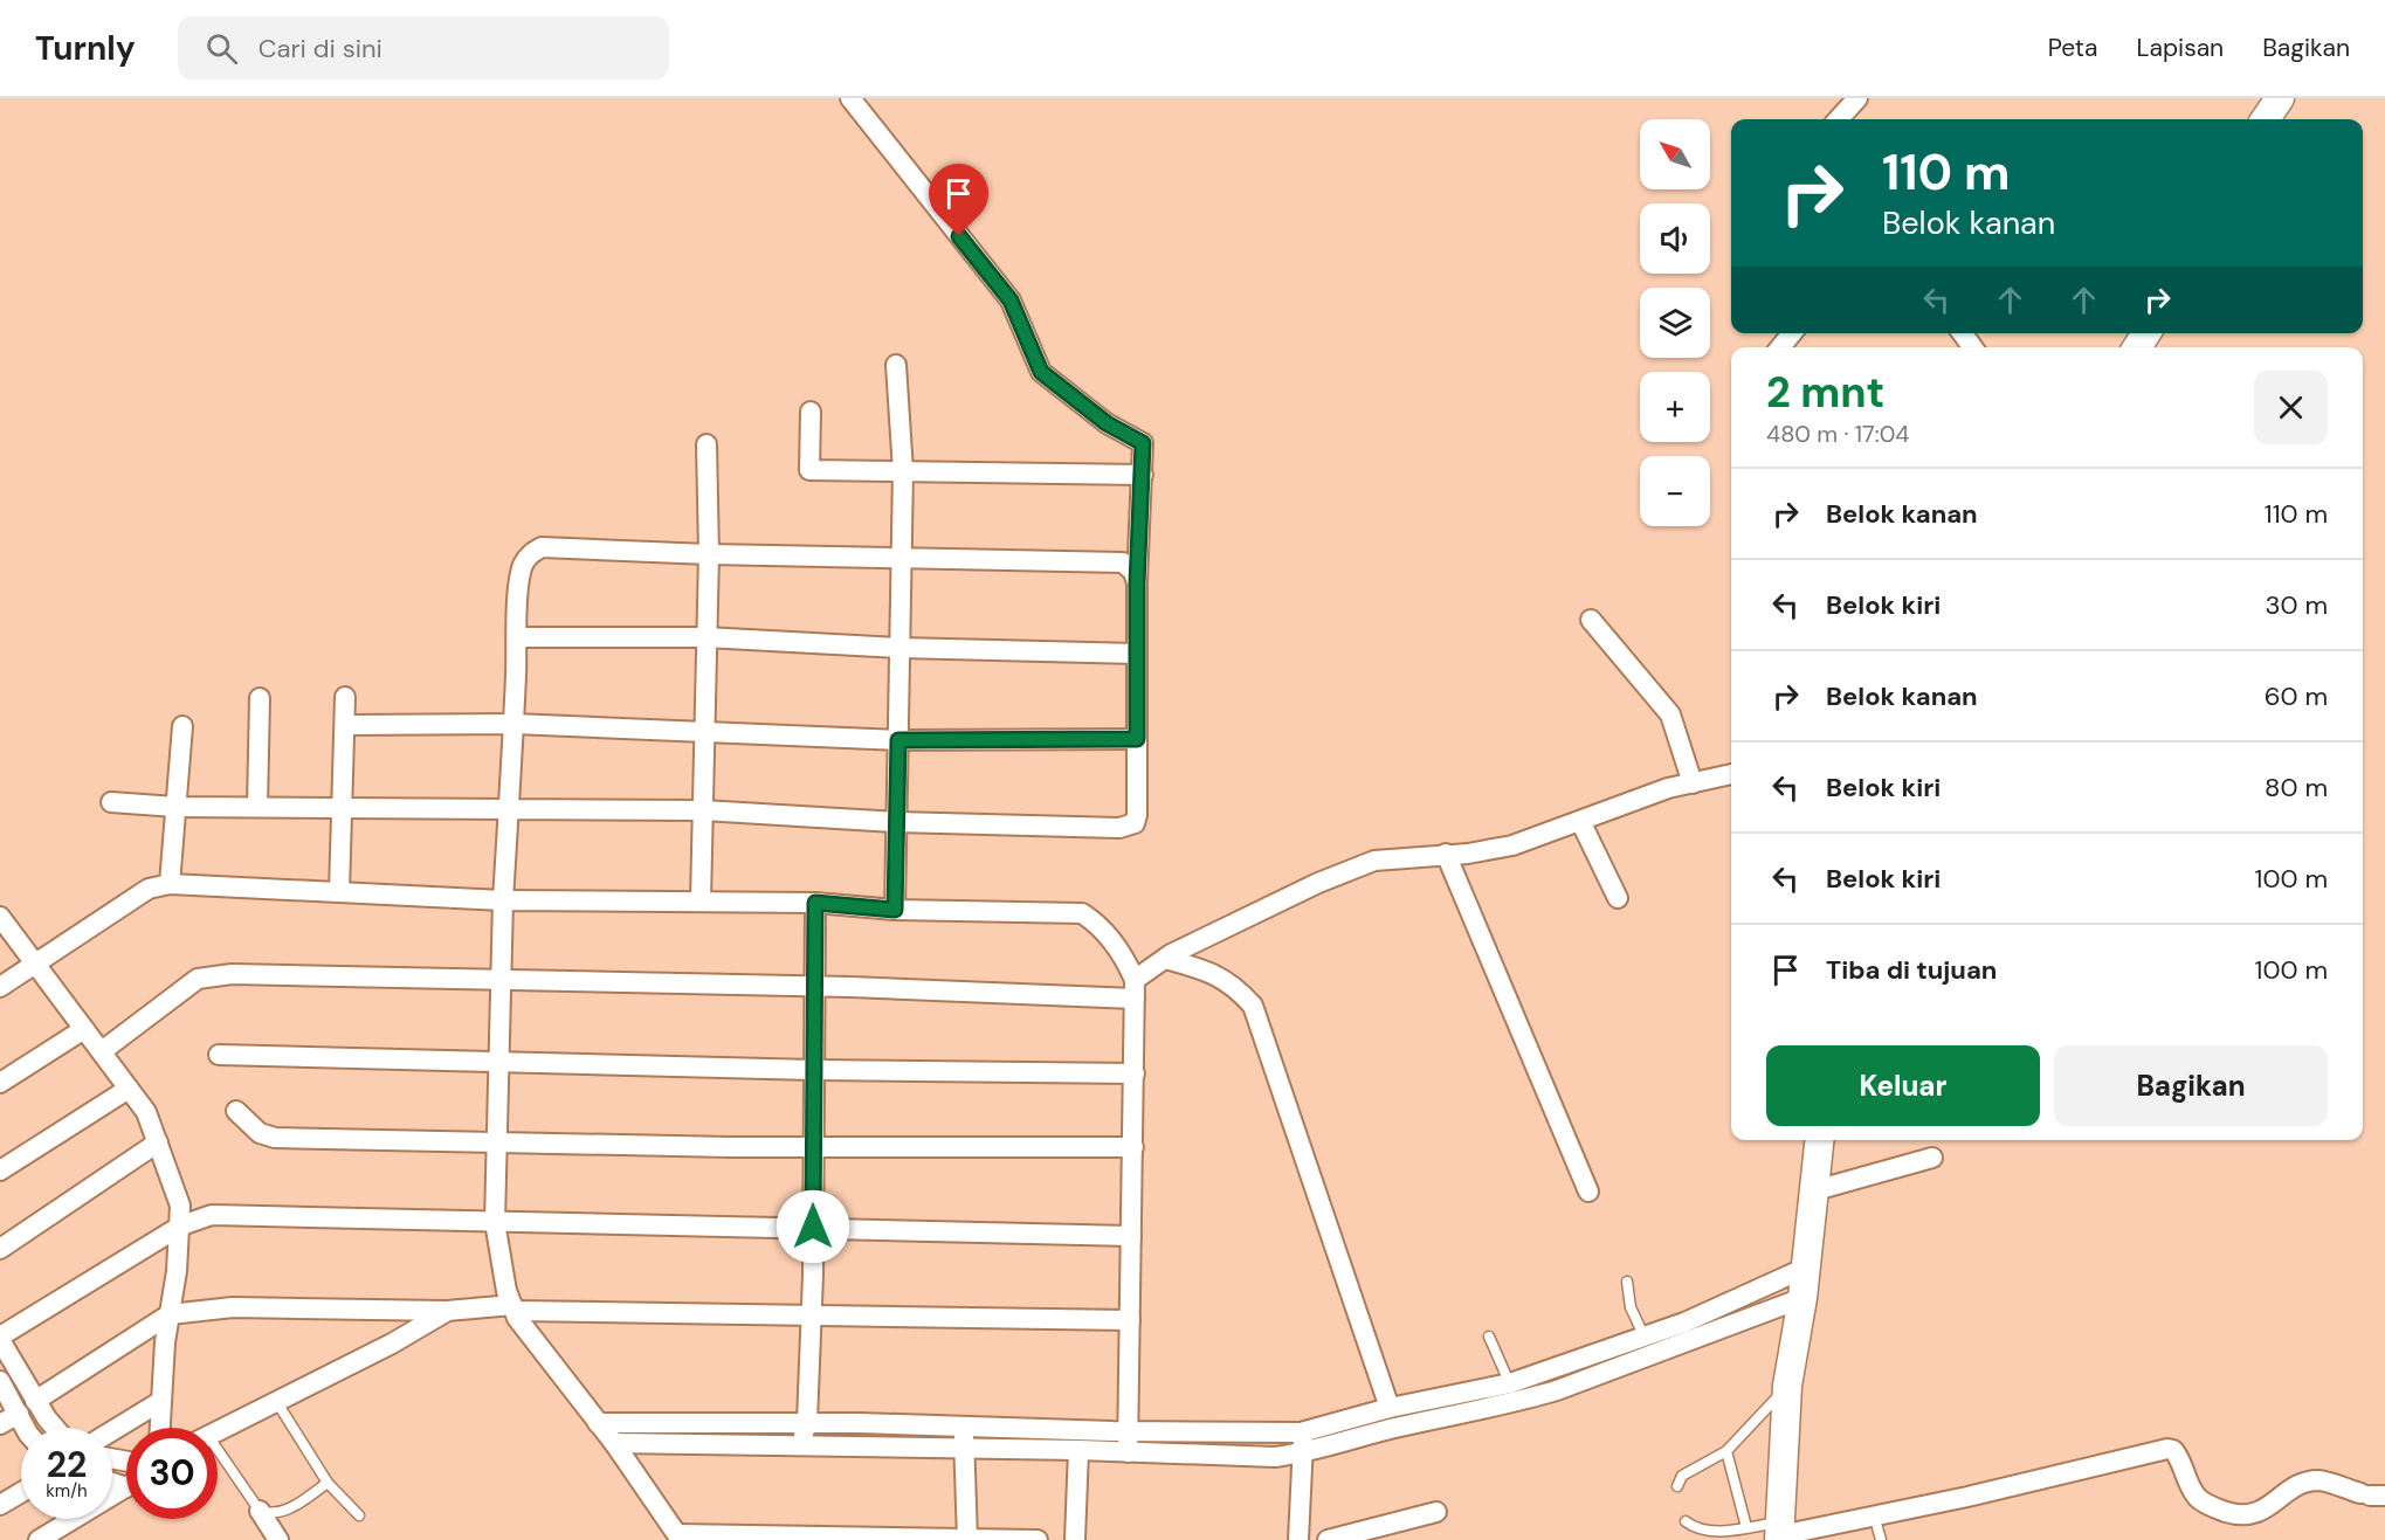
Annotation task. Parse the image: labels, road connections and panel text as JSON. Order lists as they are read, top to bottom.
{
  "north": "top left",
  "page": {
    "header": "Turnly",
    "search": "Cari di sini",
    "nav": ["Peta", "Lapisan", "Bagikan"],
    "map_buttons": ["+", "−"],
    "turn": ["110 m", "Belok kanan"],
    "heading": ["2 mnt", "480 m · 17:04"],
    "list": [
      {
        "name": "Belok kanan",
        "value": "110 m"
      },
      {
        "name": "Belok kiri",
        "value": "30 m"
      },
      {
        "name": "Belok kanan",
        "value": "60 m"
      },
      {
        "name": "Belok kiri",
        "value": "80 m"
      },
      {
        "name": "Belok kiri",
        "value": "100 m"
      },
      {
        "name": "Tiba di tujuan",
        "value": "100 m"
      }
    ],
    "buttons": ["Keluar", "Bagikan"],
    "speed": "22 km/h",
    "limit": "30"
  }
}
